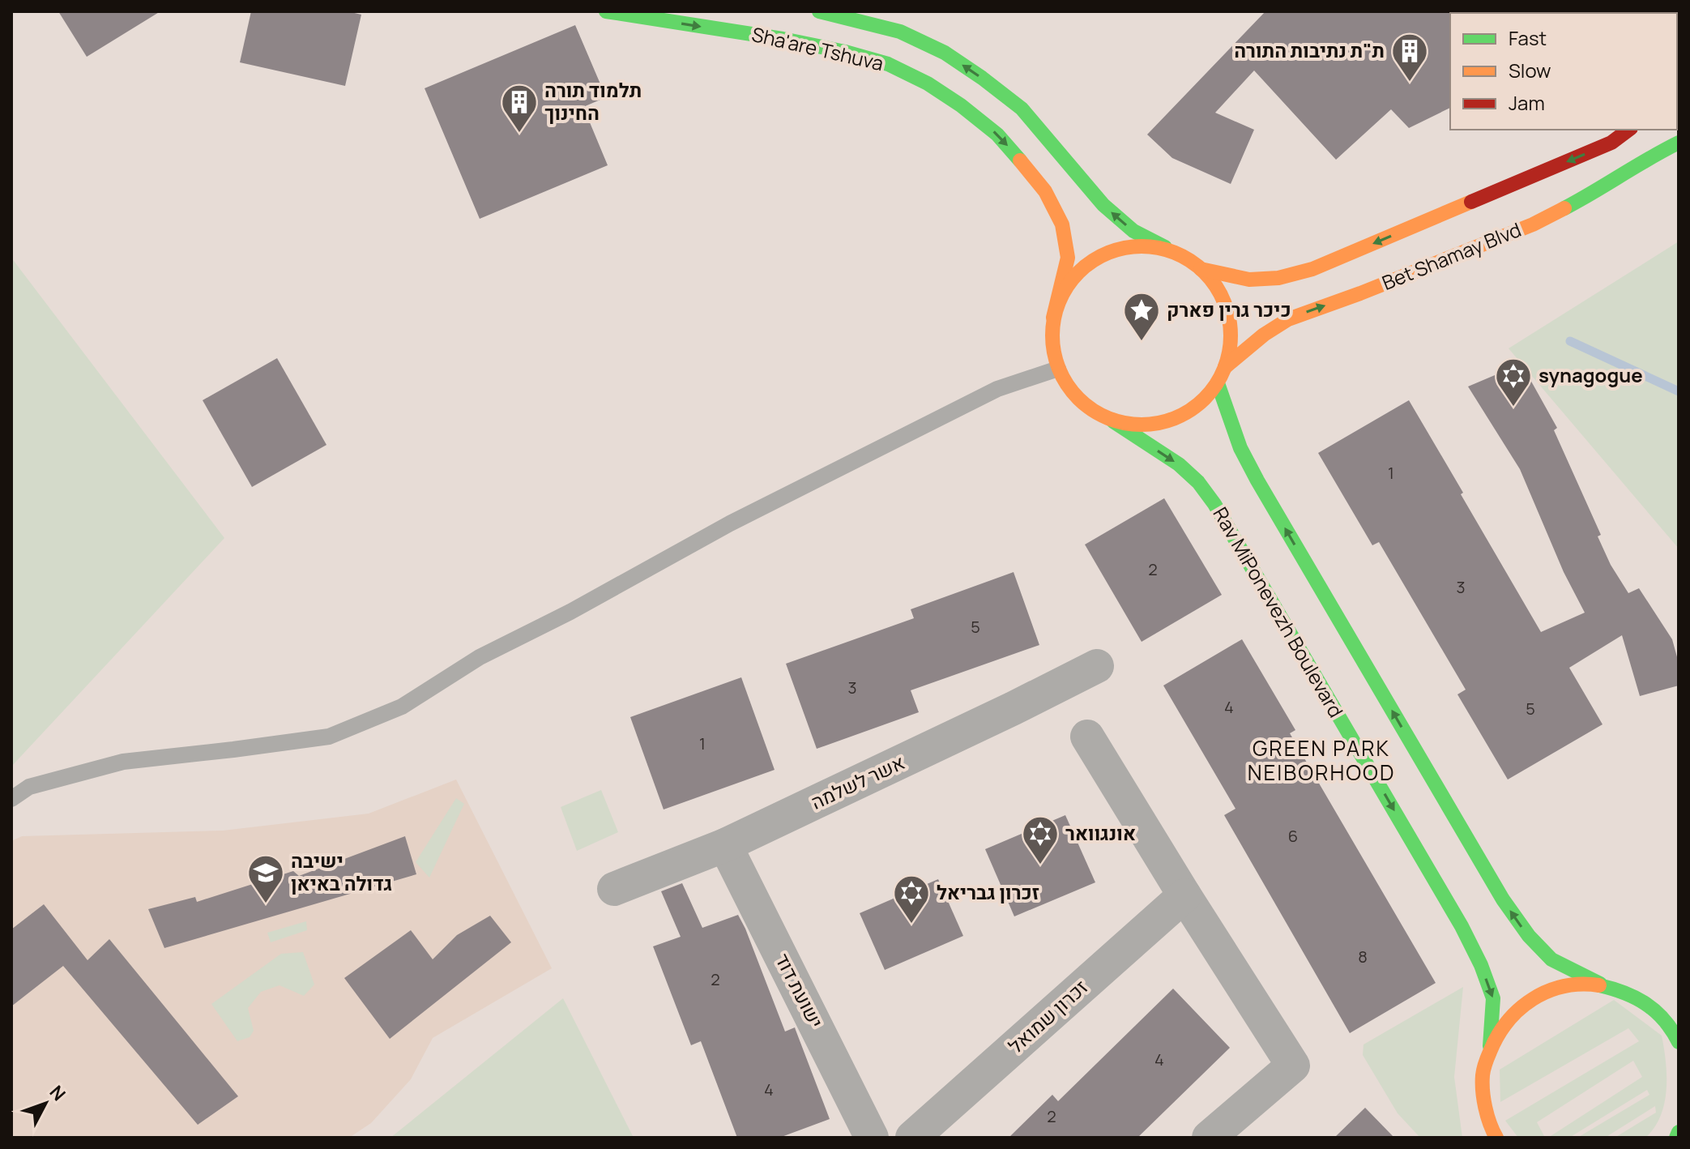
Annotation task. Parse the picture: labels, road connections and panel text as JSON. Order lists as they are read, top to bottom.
{
  "streets": {
    "street": [
      "Sha'are Tshuva",
      "Bet Shamay Blvd",
      "Rav MiPonevezh Boulevard",
      "אשר לשלמה",
      "ישועת דוד",
      "זכרון שמואל"
    ]
  },
  "crossings": [
    ["Sha'are Tshuva", "Bet Shamay Blvd"],
    ["Sha'are Tshuva", "Rav MiPonevezh Boulevard"],
    ["Bet Shamay Blvd", "Rav MiPonevezh Boulevard"],
    ["אשר לשלמה", "ישועת דוד"]
  ],
  "districts": ["GREEN PARK NEIBORHOOD"],
  "places": {
    "building": ["ת\"ת נתיבות התורה", "תלמוד תורה החינוך"],
    "place": ["כיכר גרין פארק"],
    "synagogue": ["synagogue", "אונגוואר", "זכרון גבריאל"],
    "school or university": ["ישיבה גדולה באיאן"]
  },
  "house_numbers": [
    "1",
    "2",
    "3",
    "5",
    "3",
    "4",
    "5",
    "1",
    "6",
    "8",
    "2",
    "4",
    "4",
    "2"
  ],
  "legend": ["Fast", "Slow", "Jam"],
  "north": "top right"
}
